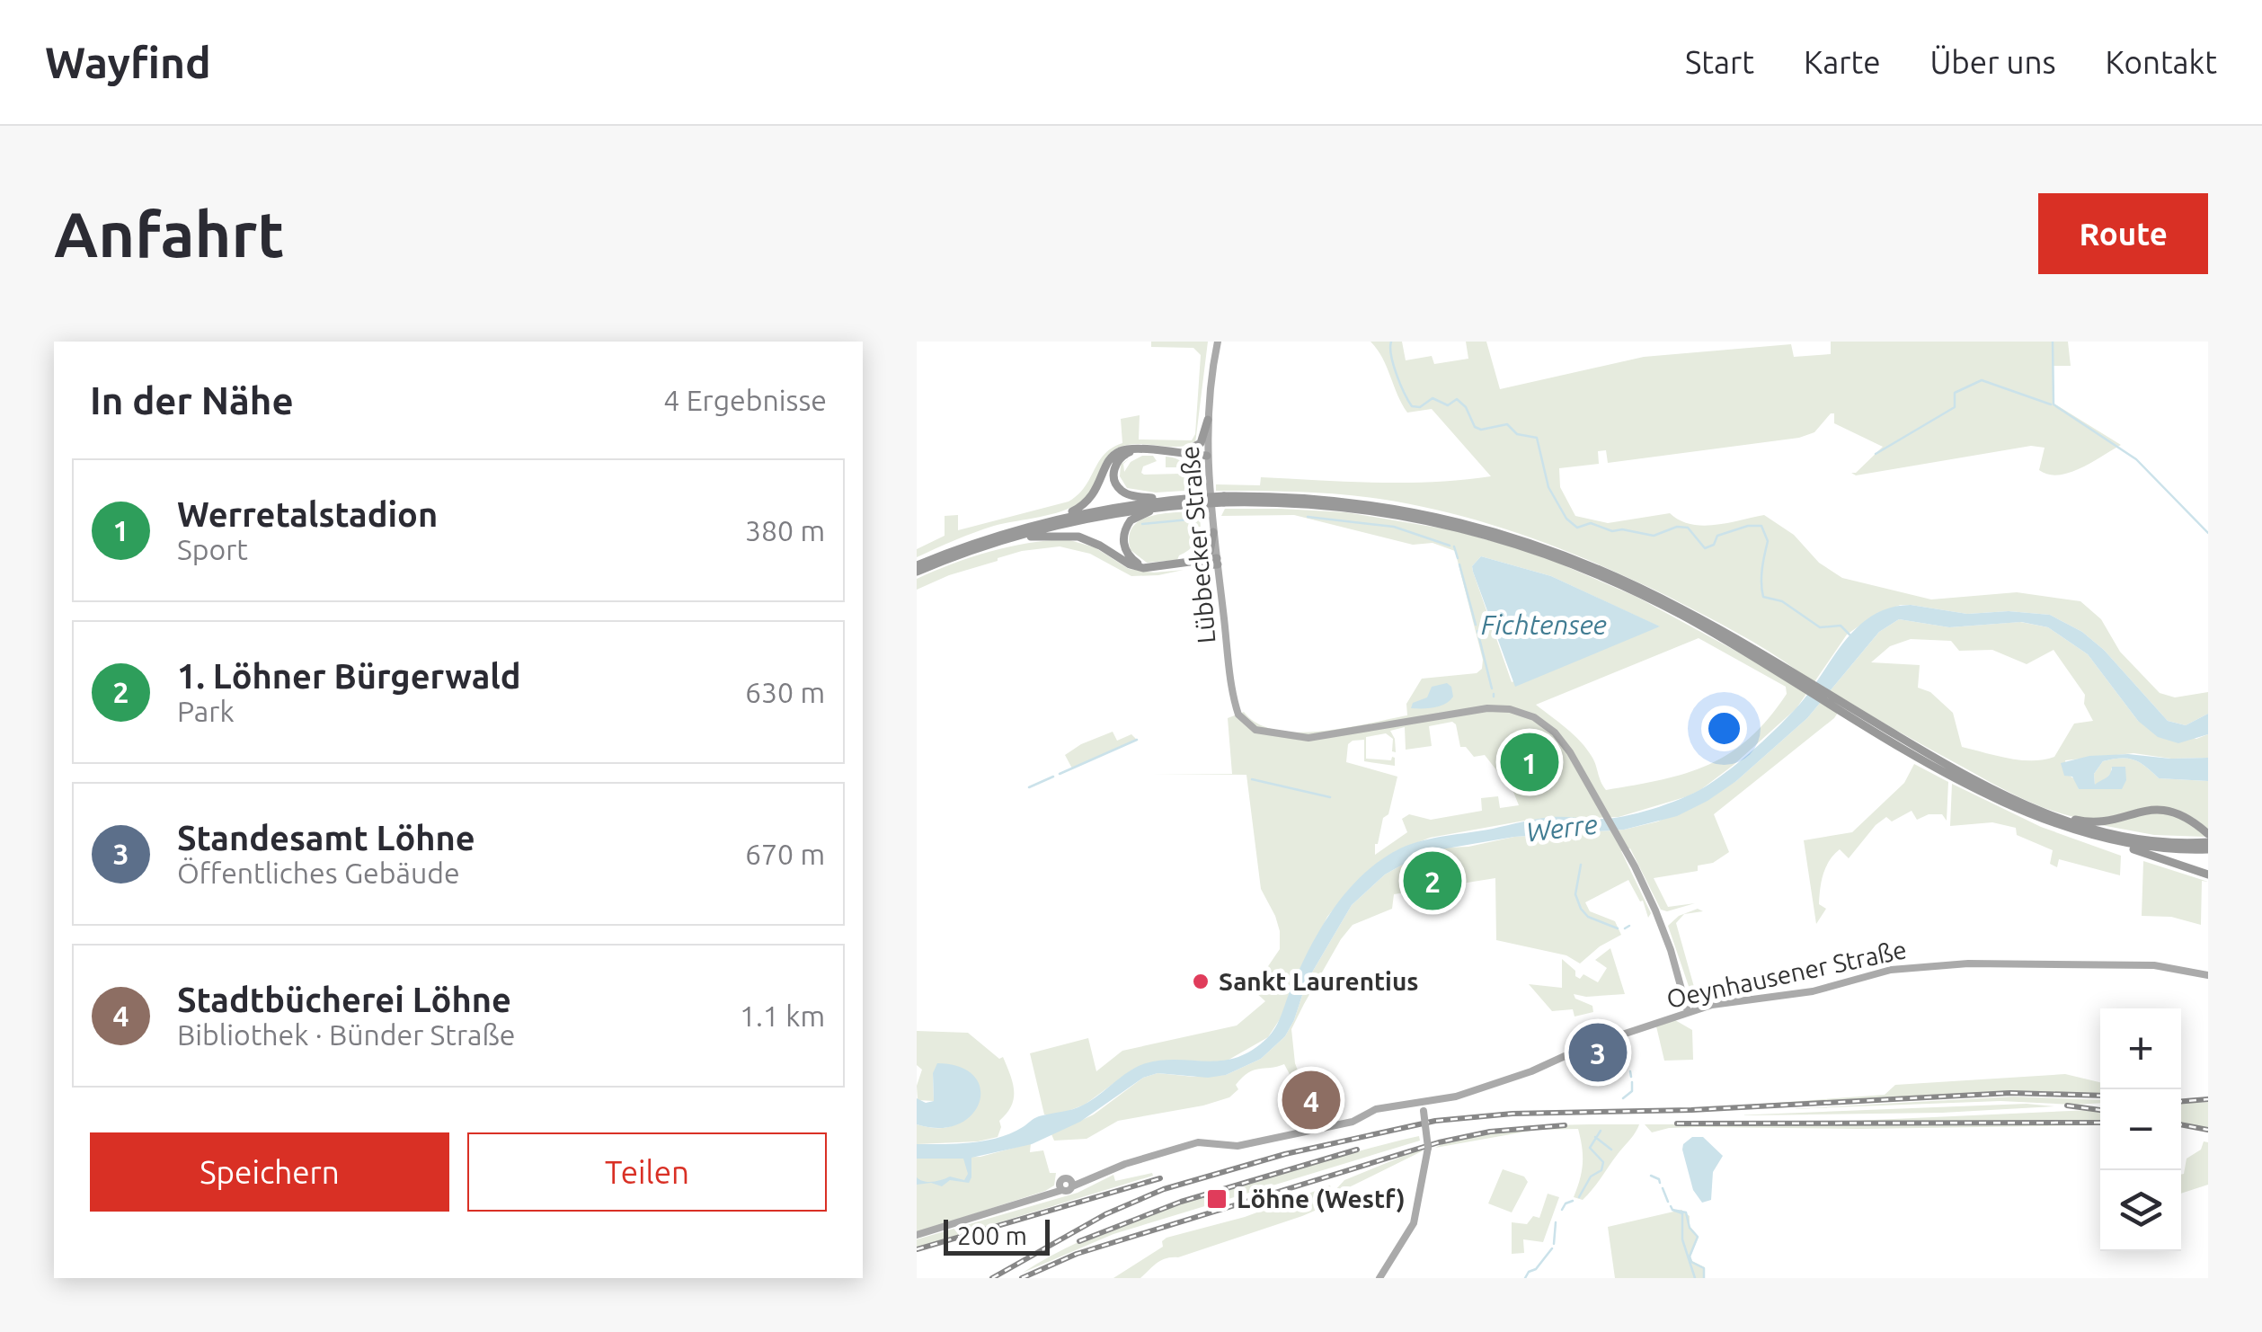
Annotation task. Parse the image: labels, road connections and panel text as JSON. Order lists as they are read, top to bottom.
{
  "streets": {
    "main road": ["Lübbecker Straße", "Oeynhausener Straße"]
  },
  "water": ["Fichtensee", "Werre"],
  "places": {
    "other": ["Sankt Laurentius"],
    "transit": ["Löhne (Westf)"]
  },
  "scale_bar": "200 m",
  "page": {
    "header": "Wayfind",
    "nav": [
      "Start",
      "Karte",
      "Über uns",
      "Kontakt"
    ],
    "buttons": [
      "Route",
      ["Speichern", "Teilen"]
    ],
    "title": "Anfahrt",
    "heading": ["In der Nähe", "4 Ergebnisse"],
    "list": [
      {
        "mark": "1",
        "name": "Werretalstadion",
        "note": "Sport",
        "value": "380 m"
      },
      {
        "mark": "2",
        "name": "1. Löhner Bürgerwald",
        "note": "Park",
        "value": "630 m"
      },
      {
        "mark": "3",
        "name": "Standesamt Löhne",
        "note": "Öffentliches Gebäude",
        "value": "670 m"
      },
      {
        "mark": "4",
        "name": "Stadtbücherei Löhne",
        "note": "Bibliothek · Bünder Straße",
        "value": "1.1 km"
      }
    ],
    "pins": [
      "1",
      "2",
      "3",
      "4"
    ],
    "map_buttons": ["+", "−"],
    "scale": "200 m"
  }
}
